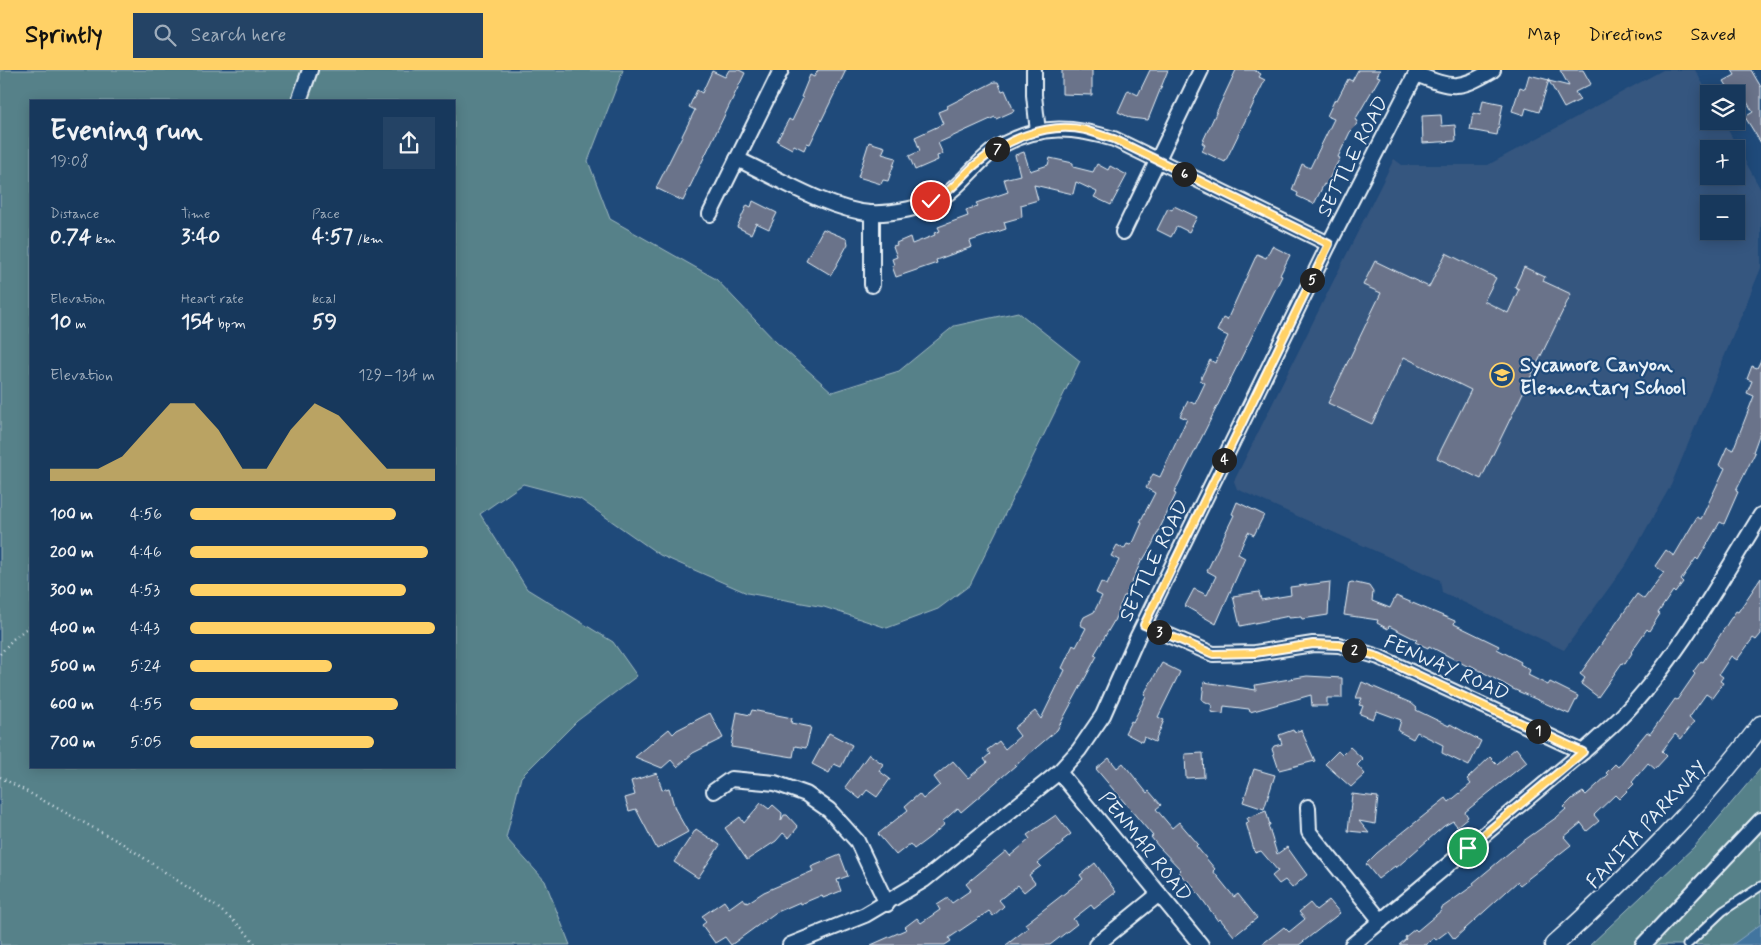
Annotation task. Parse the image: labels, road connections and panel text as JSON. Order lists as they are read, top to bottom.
{
  "streets": {
    "street": [
      "SETTLE ROAD",
      "FENWAY ROAD",
      "FANITA PARKWAY",
      "PENMAR ROAD"
    ]
  },
  "crossings": [
    ["SETTLE ROAD", "FENWAY ROAD"],
    ["SETTLE ROAD", "PENMAR ROAD"]
  ],
  "places": {
    "school or university": ["Sycamore Canyon Elementary School"]
  },
  "page": {
    "header": "Sprintly",
    "search": "Search here",
    "nav": ["Map", "Directions", "Saved"],
    "map_buttons": ["+", "−"],
    "heading": ["Evening run", "19:08"],
    "pins": [
      "7",
      "6",
      "5",
      "4",
      "3",
      "2",
      "1"
    ],
    "stats": [
      ["Distance", "0.74 km"],
      ["Time", "3:40"],
      ["Pace", "4:57 /km"],
      ["Elevation", "10 m"],
      ["Heart rate", "154 bpm"],
      ["kcal", "59"]
    ],
    "chart": ["Elevation", "129–134 m"],
    "list": [
      {
        "name": "100 m",
        "note": "4:56"
      },
      {
        "name": "200 m",
        "note": "4:46"
      },
      {
        "name": "300 m",
        "note": "4:53"
      },
      {
        "name": "400 m",
        "note": "4:43"
      },
      {
        "name": "500 m",
        "note": "5:24"
      },
      {
        "name": "600 m",
        "note": "4:55"
      },
      {
        "name": "700 m",
        "note": "5:05"
      }
    ]
  }
}
